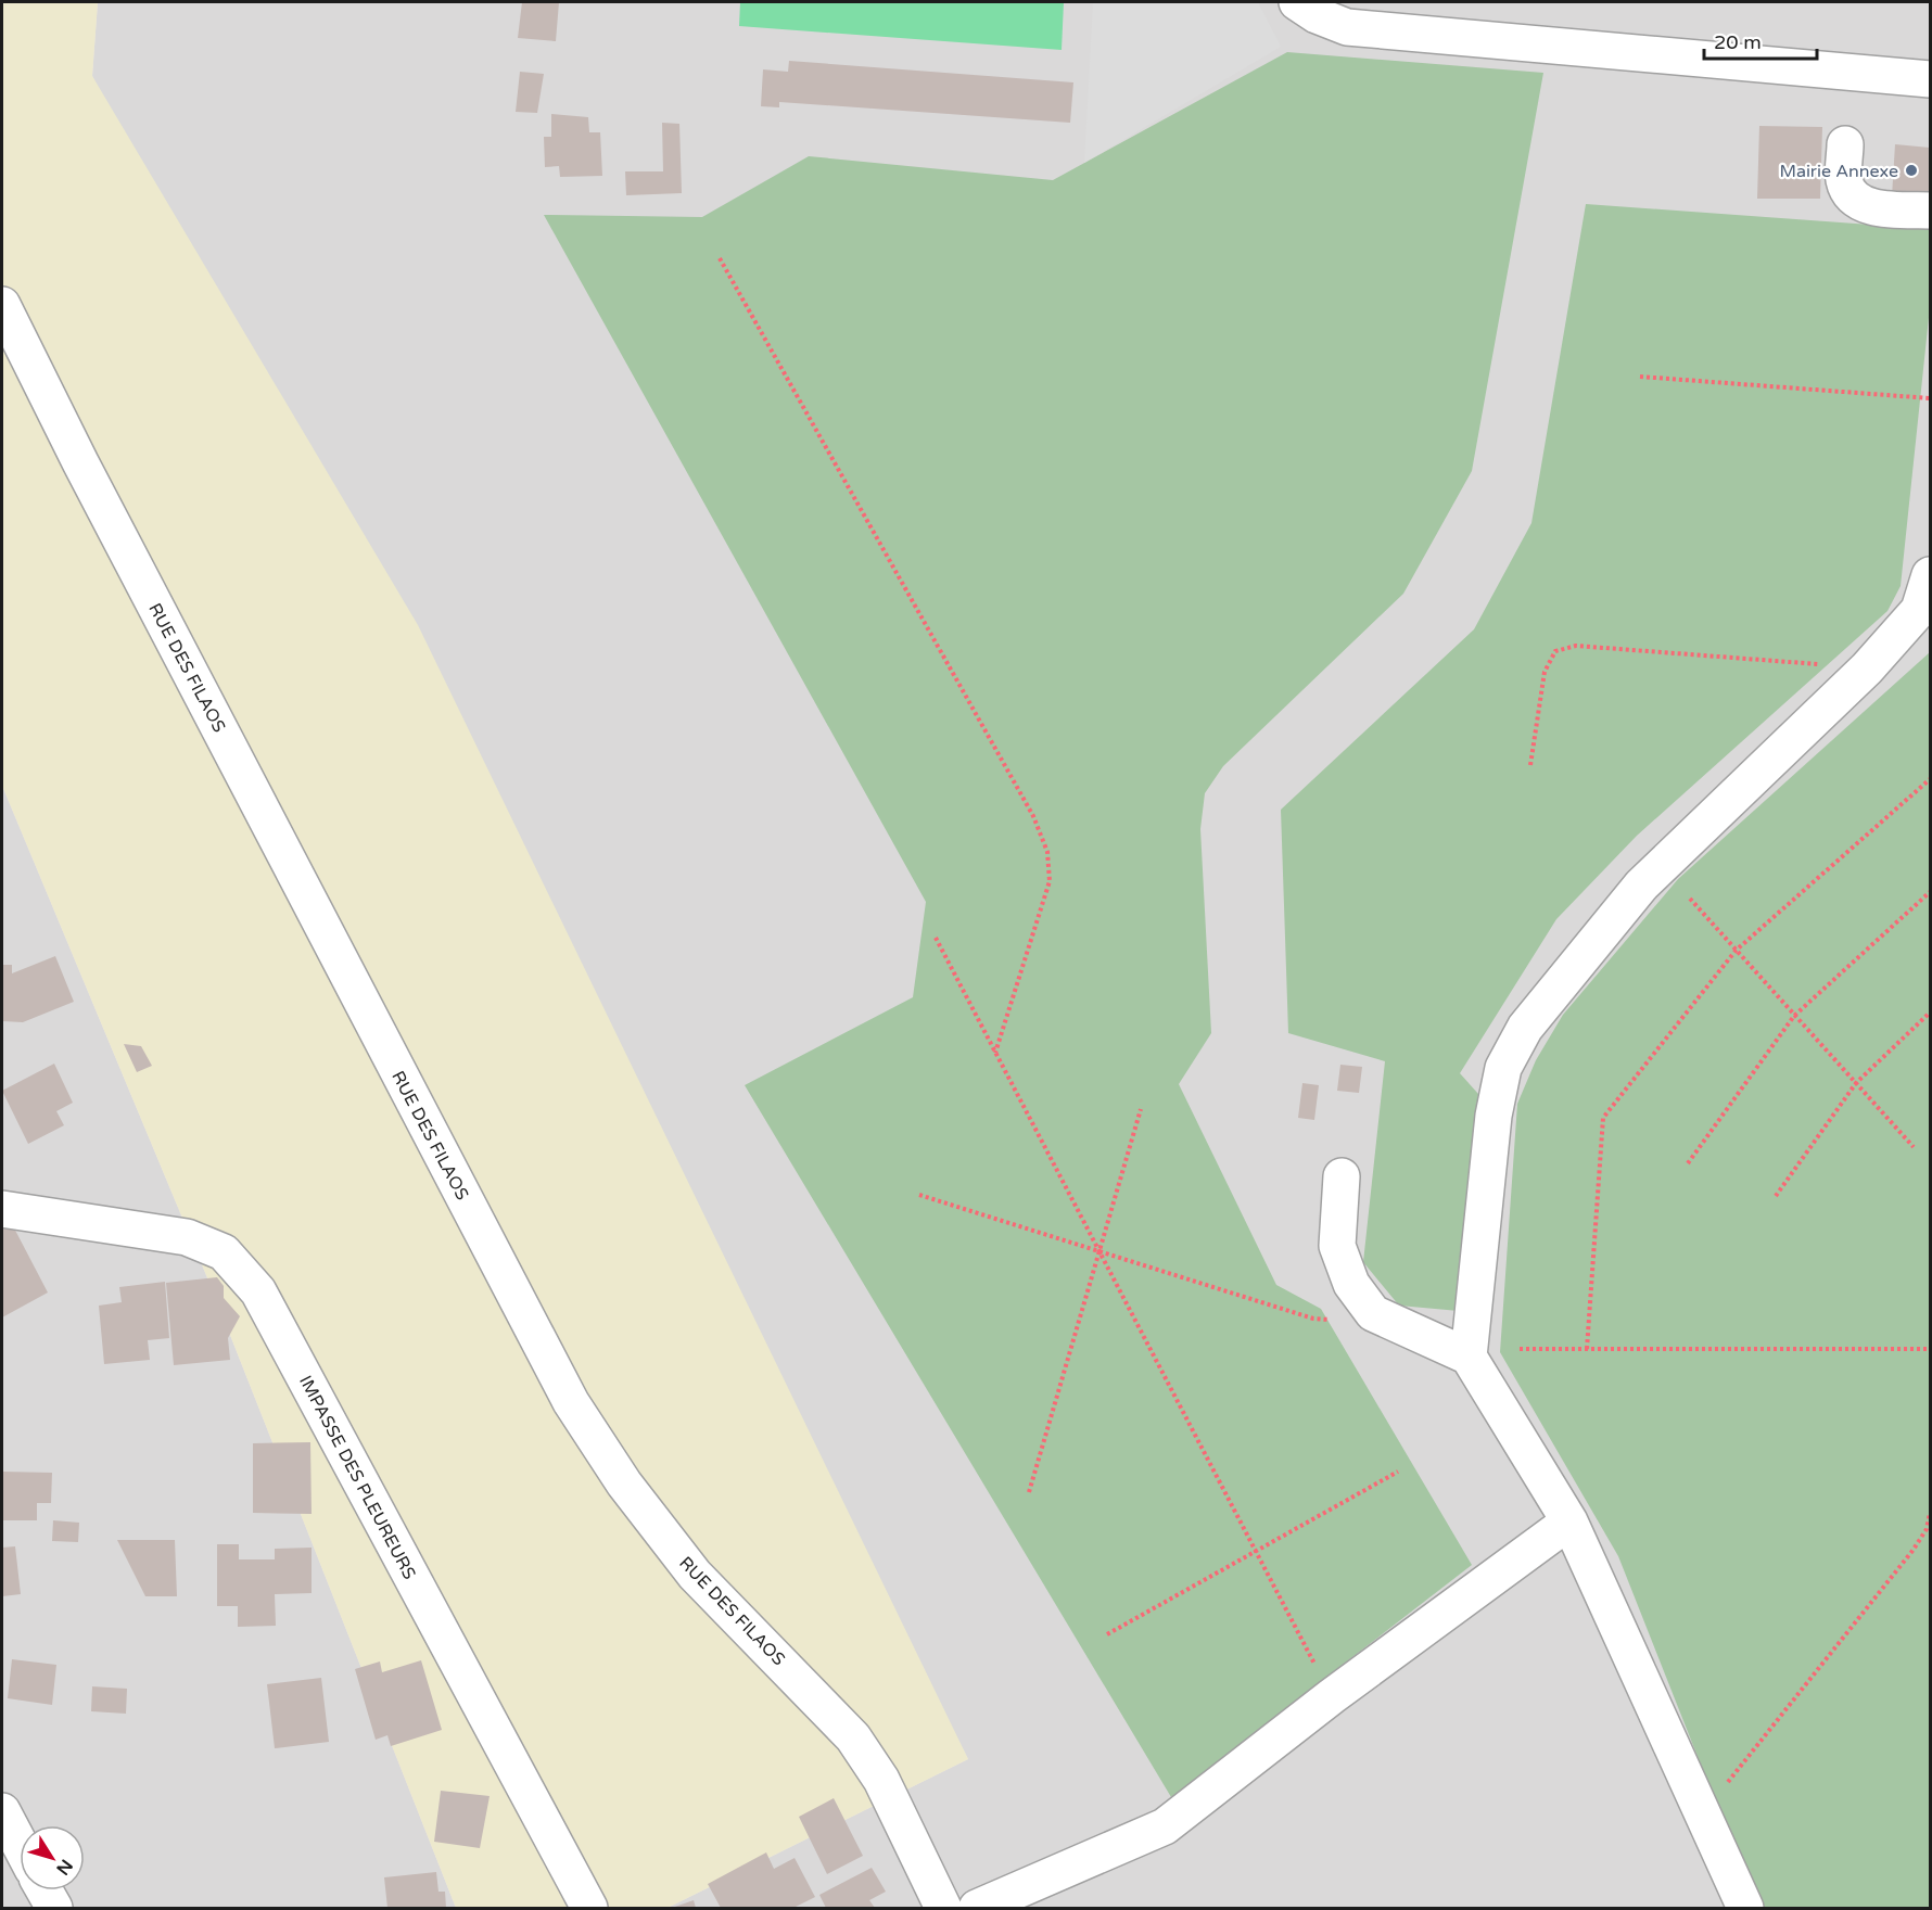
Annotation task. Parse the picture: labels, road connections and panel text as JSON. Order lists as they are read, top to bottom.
{
  "streets": {
    "street": ["RUE DES FILAOS", "IMPASSE DES PLEUREURS"]
  },
  "places": ["Mairie Annexe"],
  "scale_bar": "20 m",
  "north": "bottom right"
}
